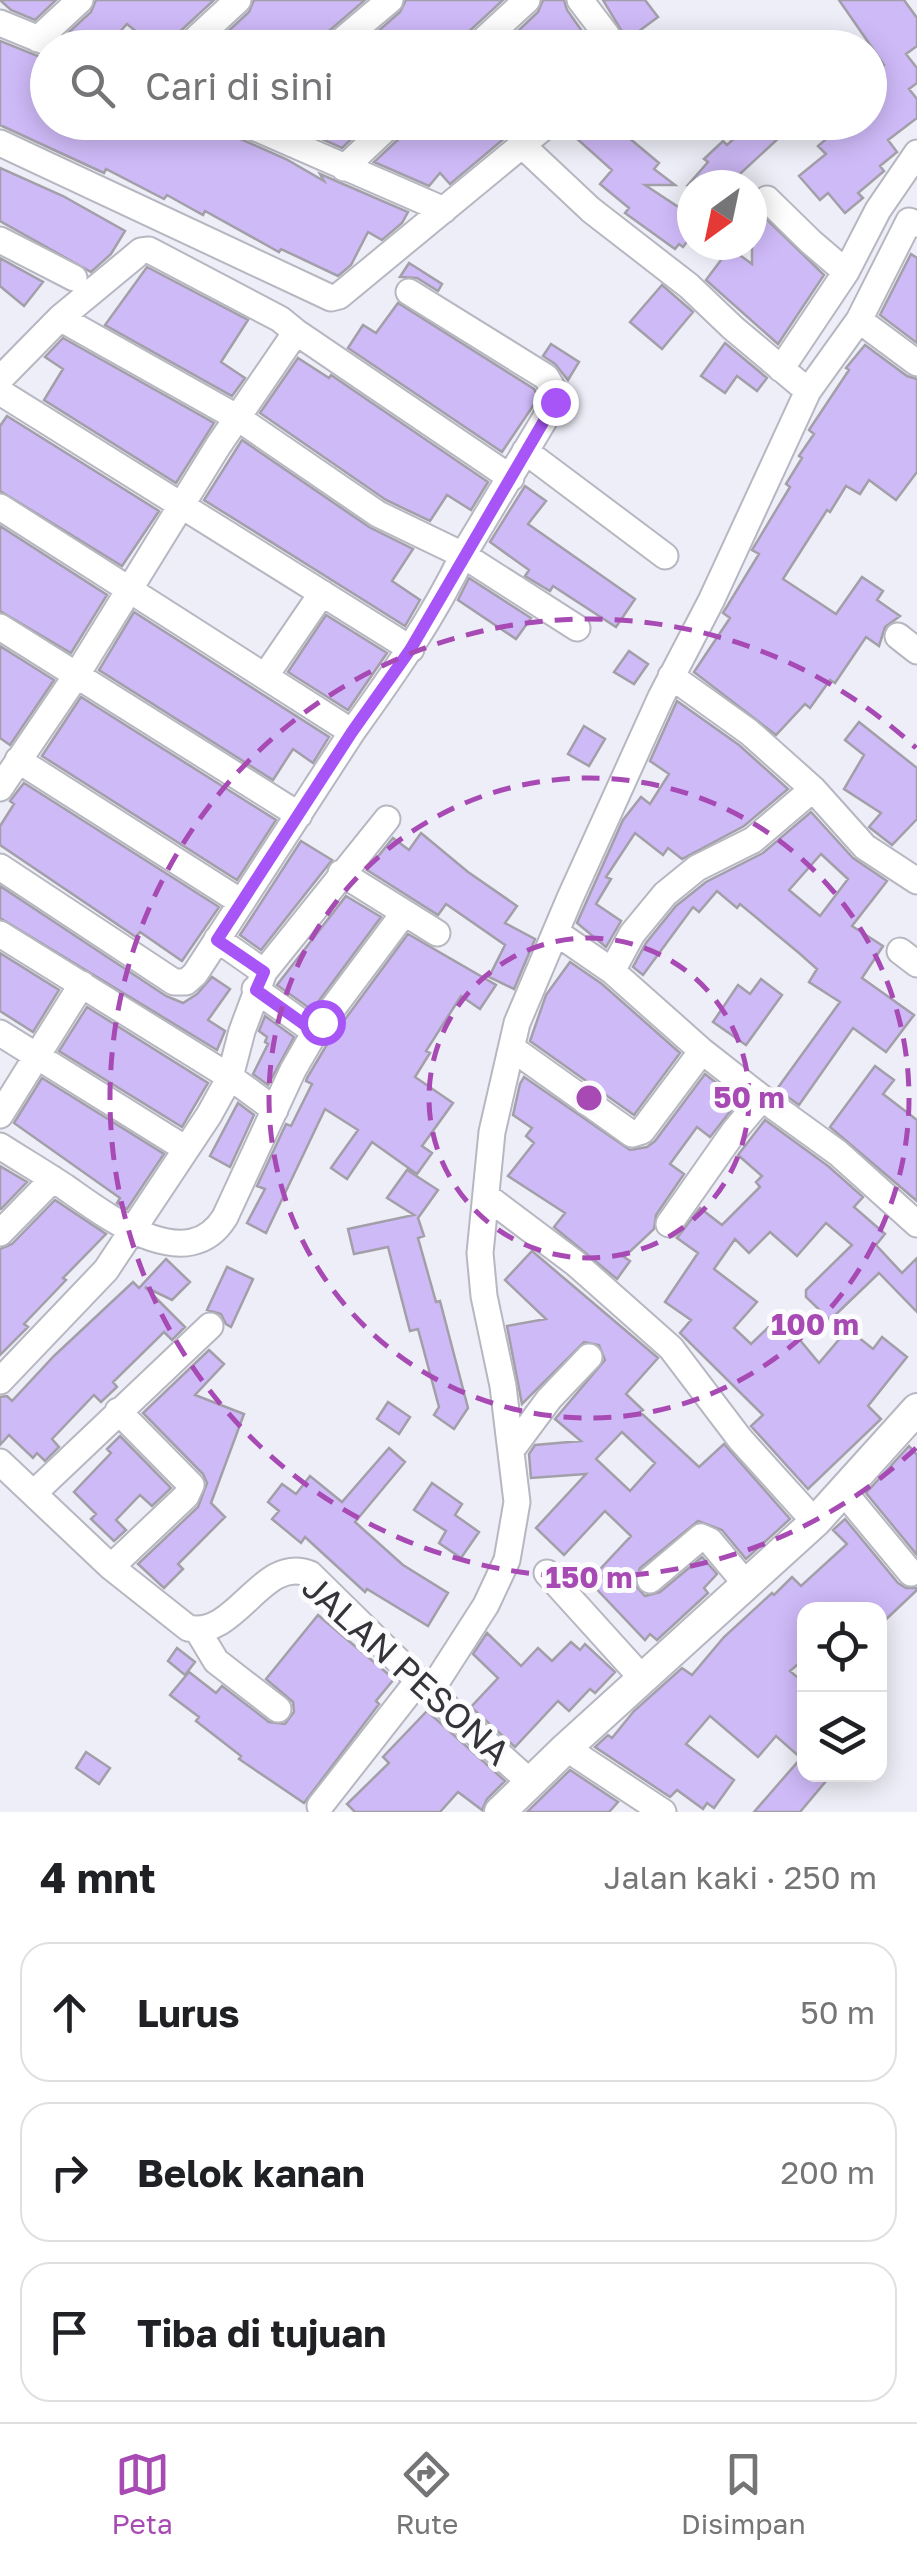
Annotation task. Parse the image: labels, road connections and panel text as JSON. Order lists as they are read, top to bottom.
{
  "streets": {
    "street": ["JALAN PESONA"]
  },
  "north": "bottom left",
  "page": {
    "search": "Cari di sini",
    "heading": ["4 mnt", "Jalan kaki · 250 m"],
    "list": [
      ["Lurus", "50 m"],
      ["Belok kanan", "200 m"],
      "Tiba di tujuan"
    ],
    "nav": ["Peta", "Rute", "Disimpan"]
  },
  "rings": ["50 m", "100 m", "150 m"]
}
